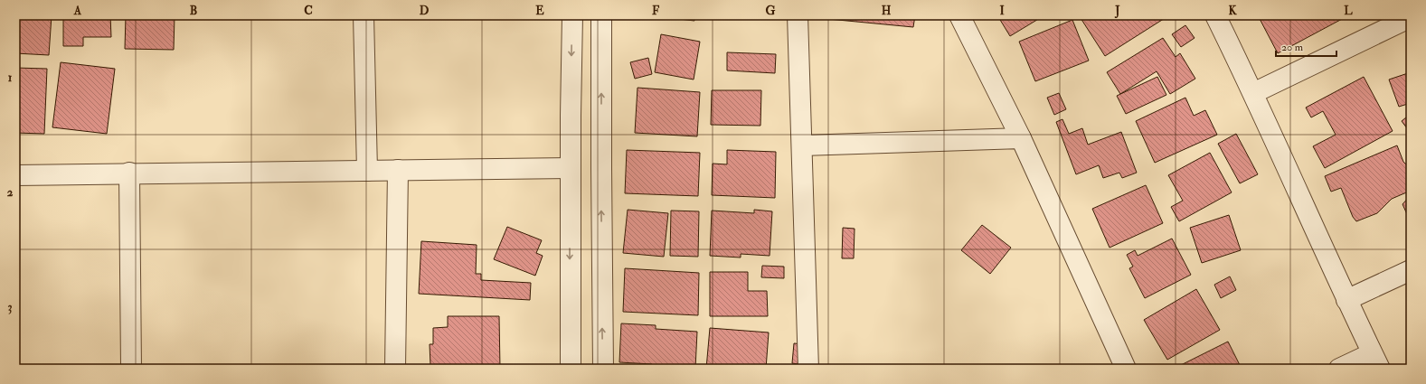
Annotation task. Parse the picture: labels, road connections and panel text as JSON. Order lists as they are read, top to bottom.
{
  "scale_bar": "20 m",
  "grid": {
    "columns": [
      "A",
      "B",
      "C",
      "D",
      "E",
      "F",
      "G",
      "H",
      "I",
      "J",
      "K",
      "L"
    ],
    "rows": ["1", "2", "3"]
  }
}
